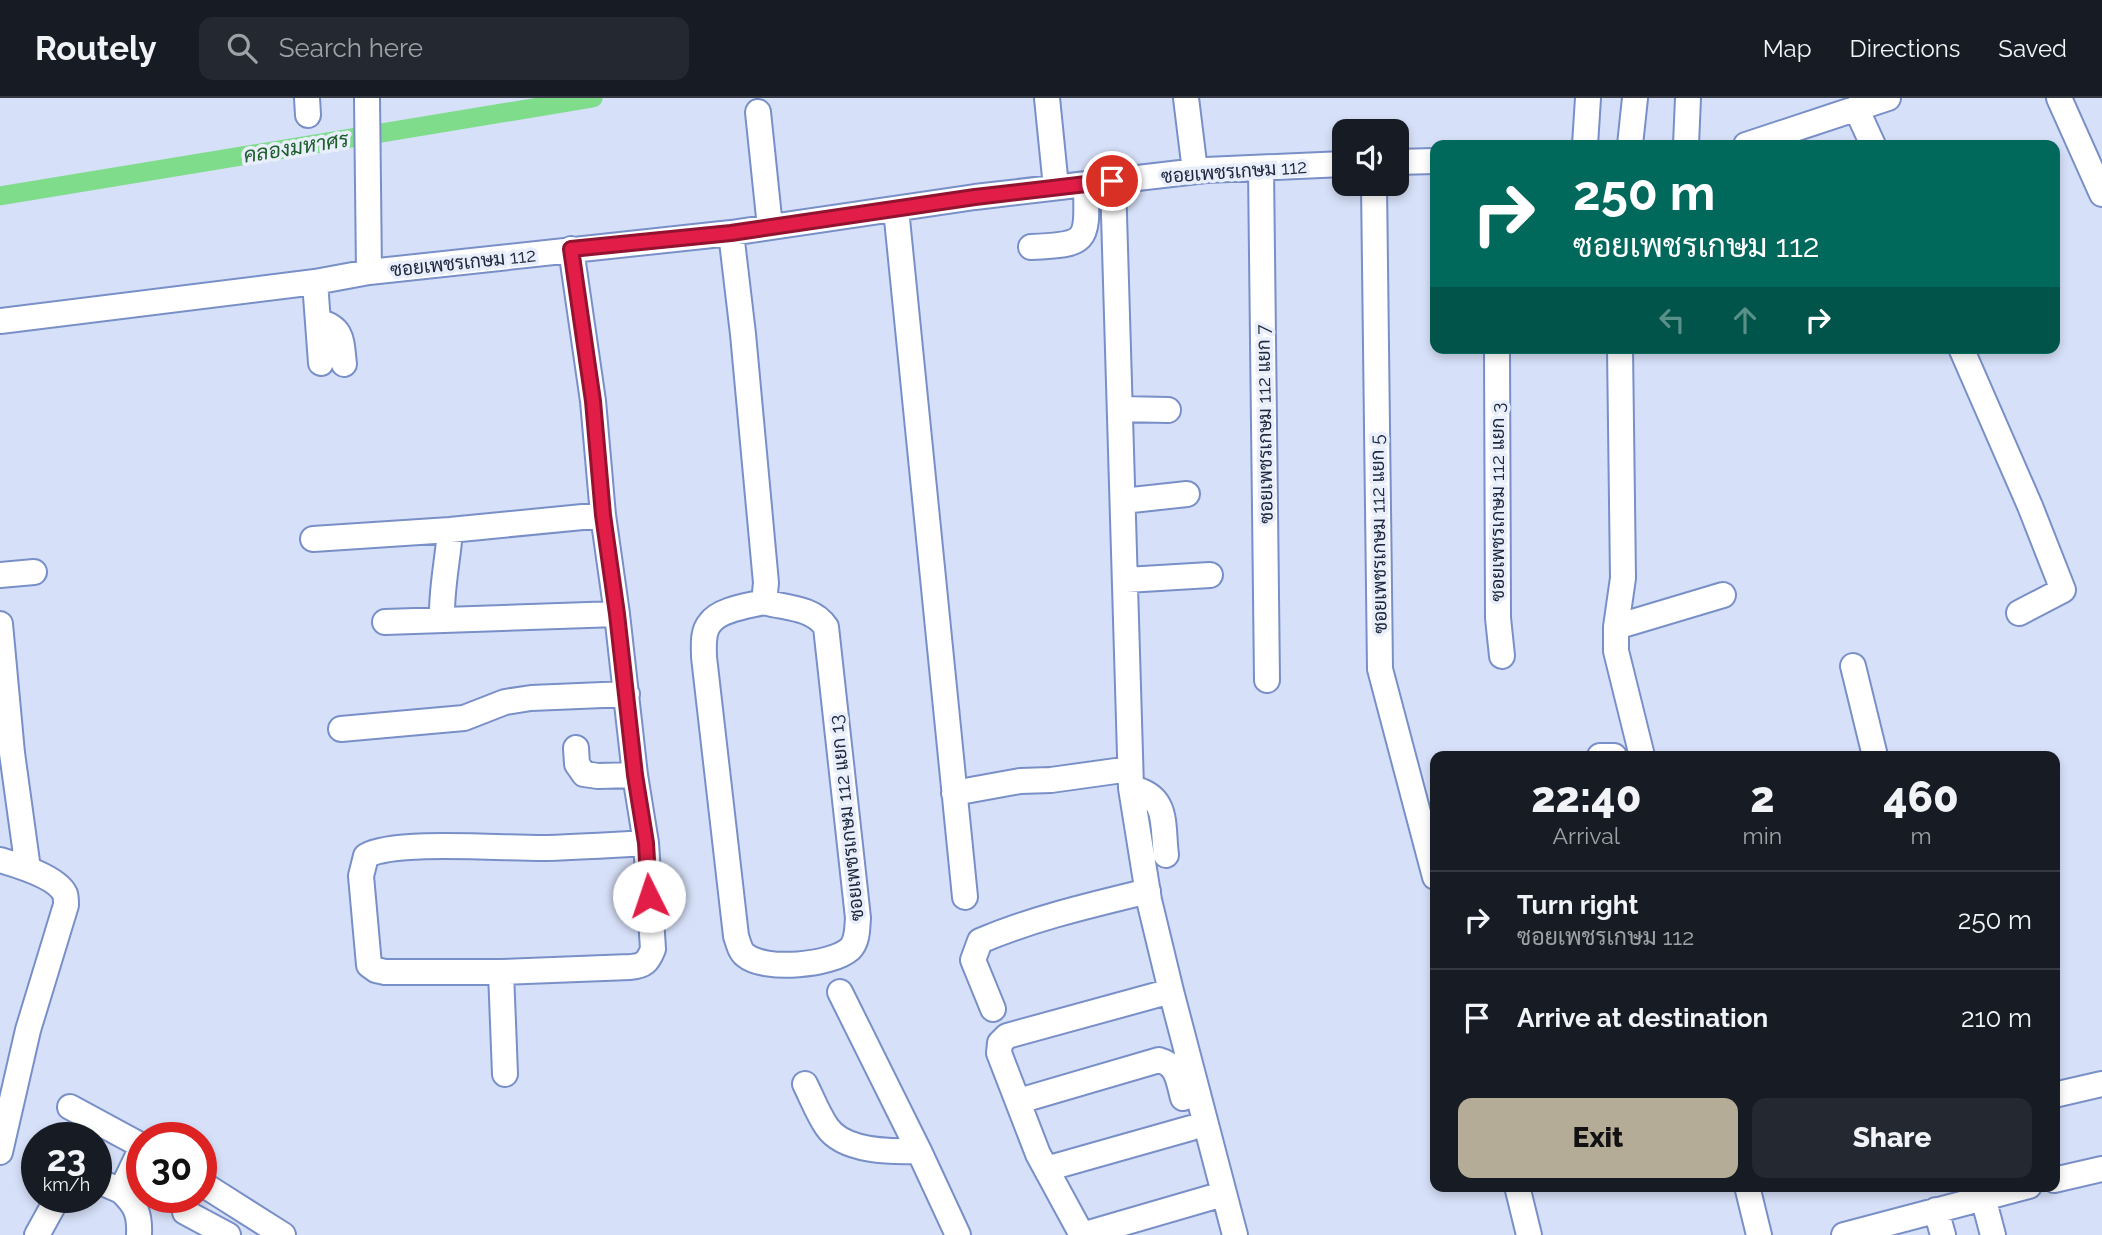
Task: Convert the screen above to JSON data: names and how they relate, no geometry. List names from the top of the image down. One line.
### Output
{"streets":{"street":["ซอยเพชรเกษม 112","ซอยเพชรเกษม 112 แยก 7","ซอยเพชรเกษม 112 แยก 3","ซอยเพชรเกษม 112 แยก 5","ซอยเพชรเกษม 112 แยก 13"]},"crossings":[["ซอยเพชรเกษม 112","ซอยเพชรเกษม 112 แยก 7"]],"water":["คลองมหาศร"],"page":{"header":"Routely","search":"Search here","nav":["Map","Directions","Saved"],"turn":["250 m","ซอยเพชรเกษม 112"],"eta":["22:40","Arrival","2","min","460","m"],"list":[{"name":"Turn right","note":"ซอยเพชรเกษม 112","value":"250 m"},{"name":"Arrive at destination","value":"210 m"}],"buttons":["Exit","Share"],"speed":"23 km/h","limit":"30"}}
